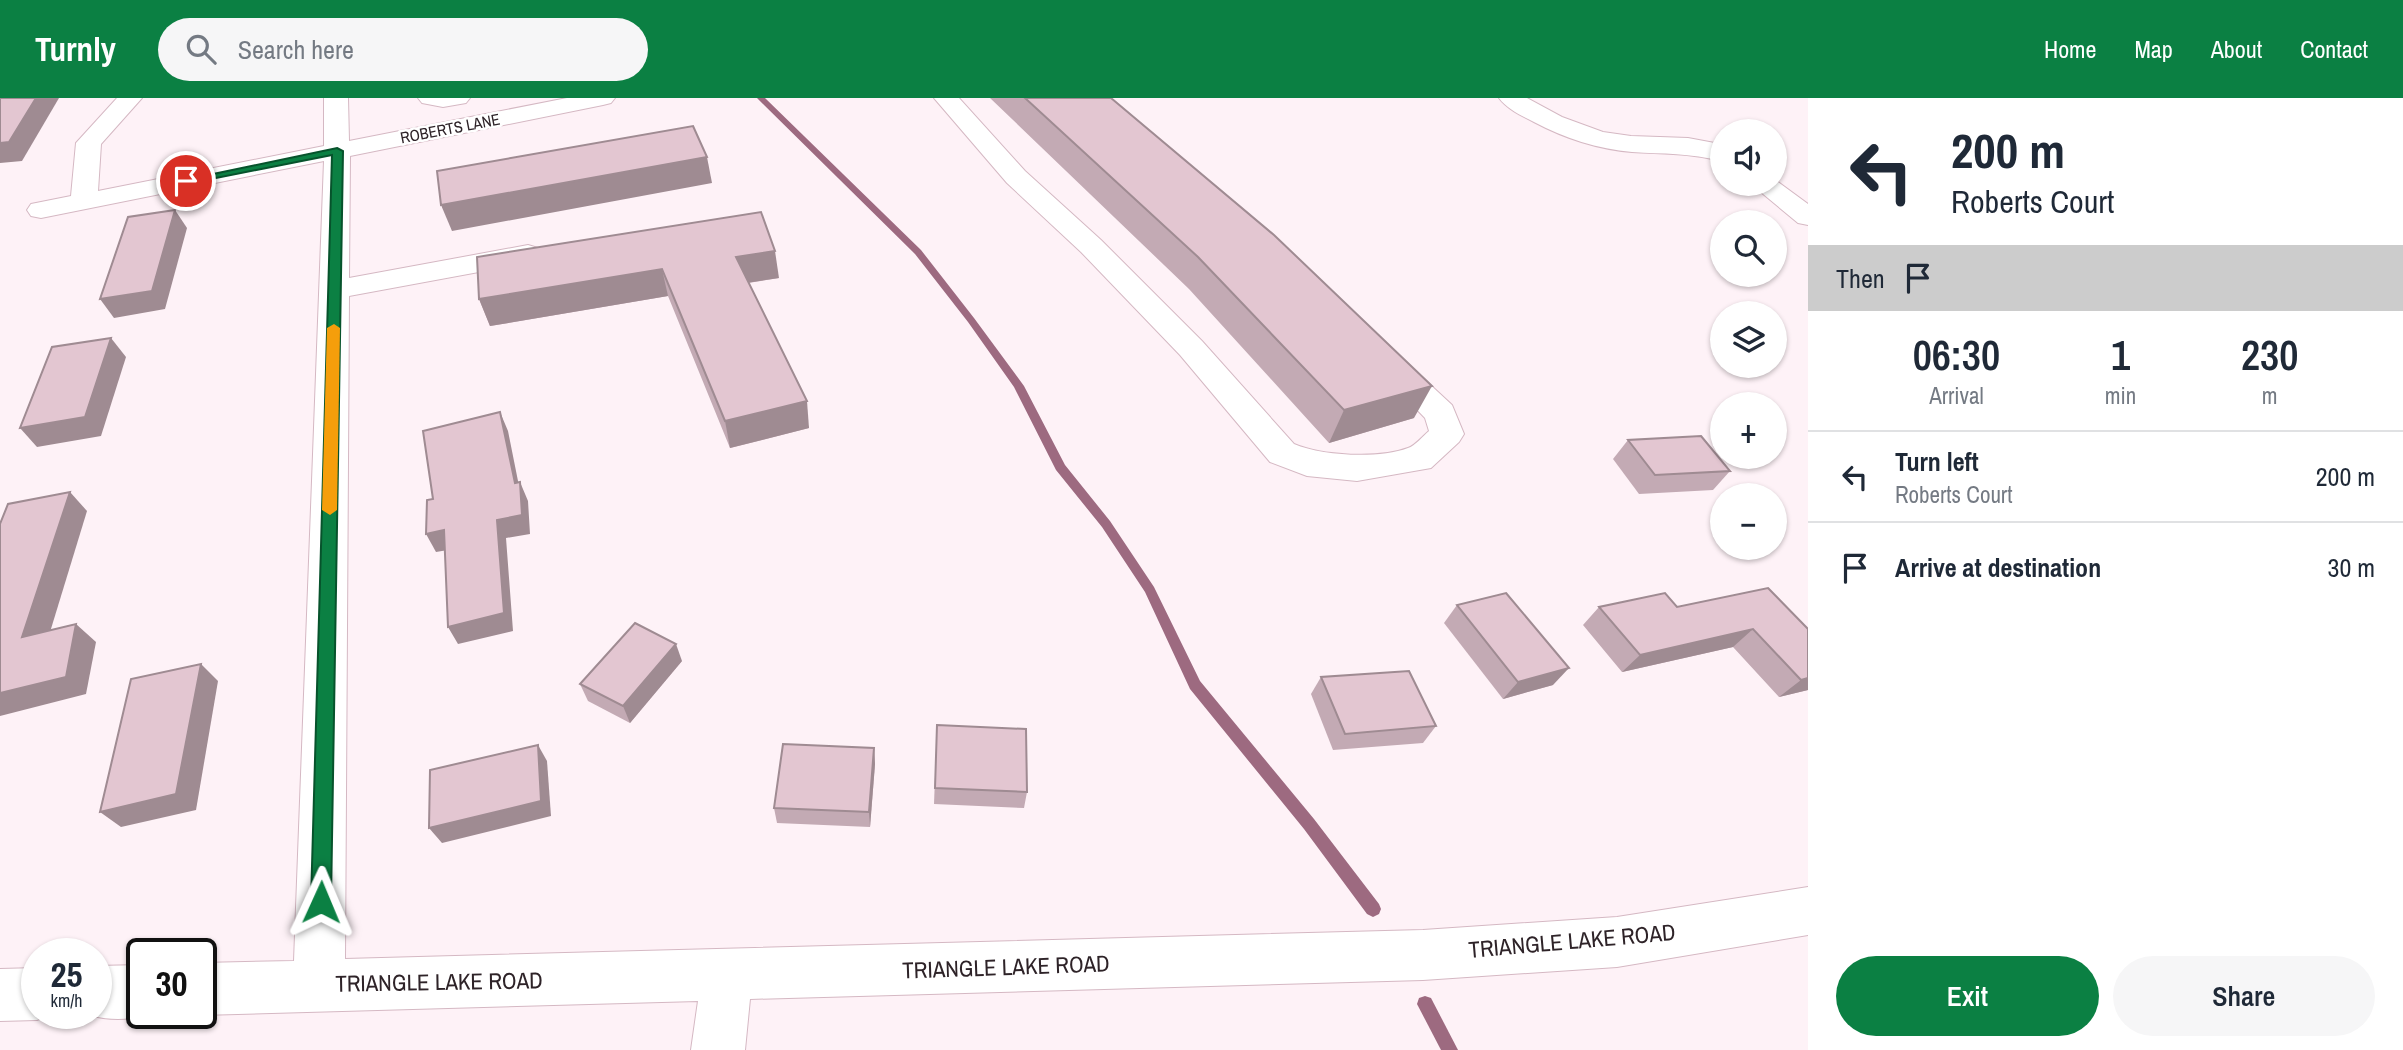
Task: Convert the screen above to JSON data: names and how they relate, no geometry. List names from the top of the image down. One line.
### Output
{"streets":{"street":["ROBERTS LANE","TRIANGLE LAKE ROAD"]},"page":{"header":"Turnly","search":"Search here","nav":["Home","Map","About","Contact"],"turn":["200 m","Roberts Court"],"map_buttons":["+","−"],"then":"Then","eta":["06:30","Arrival","1","min","230","m"],"list":[{"name":"Turn left","note":"Roberts Court","value":"200 m"},{"name":"Arrive at destination","value":"30 m"}],"speed":"25 km/h","limit":"30","buttons":["Exit","Share"]}}
